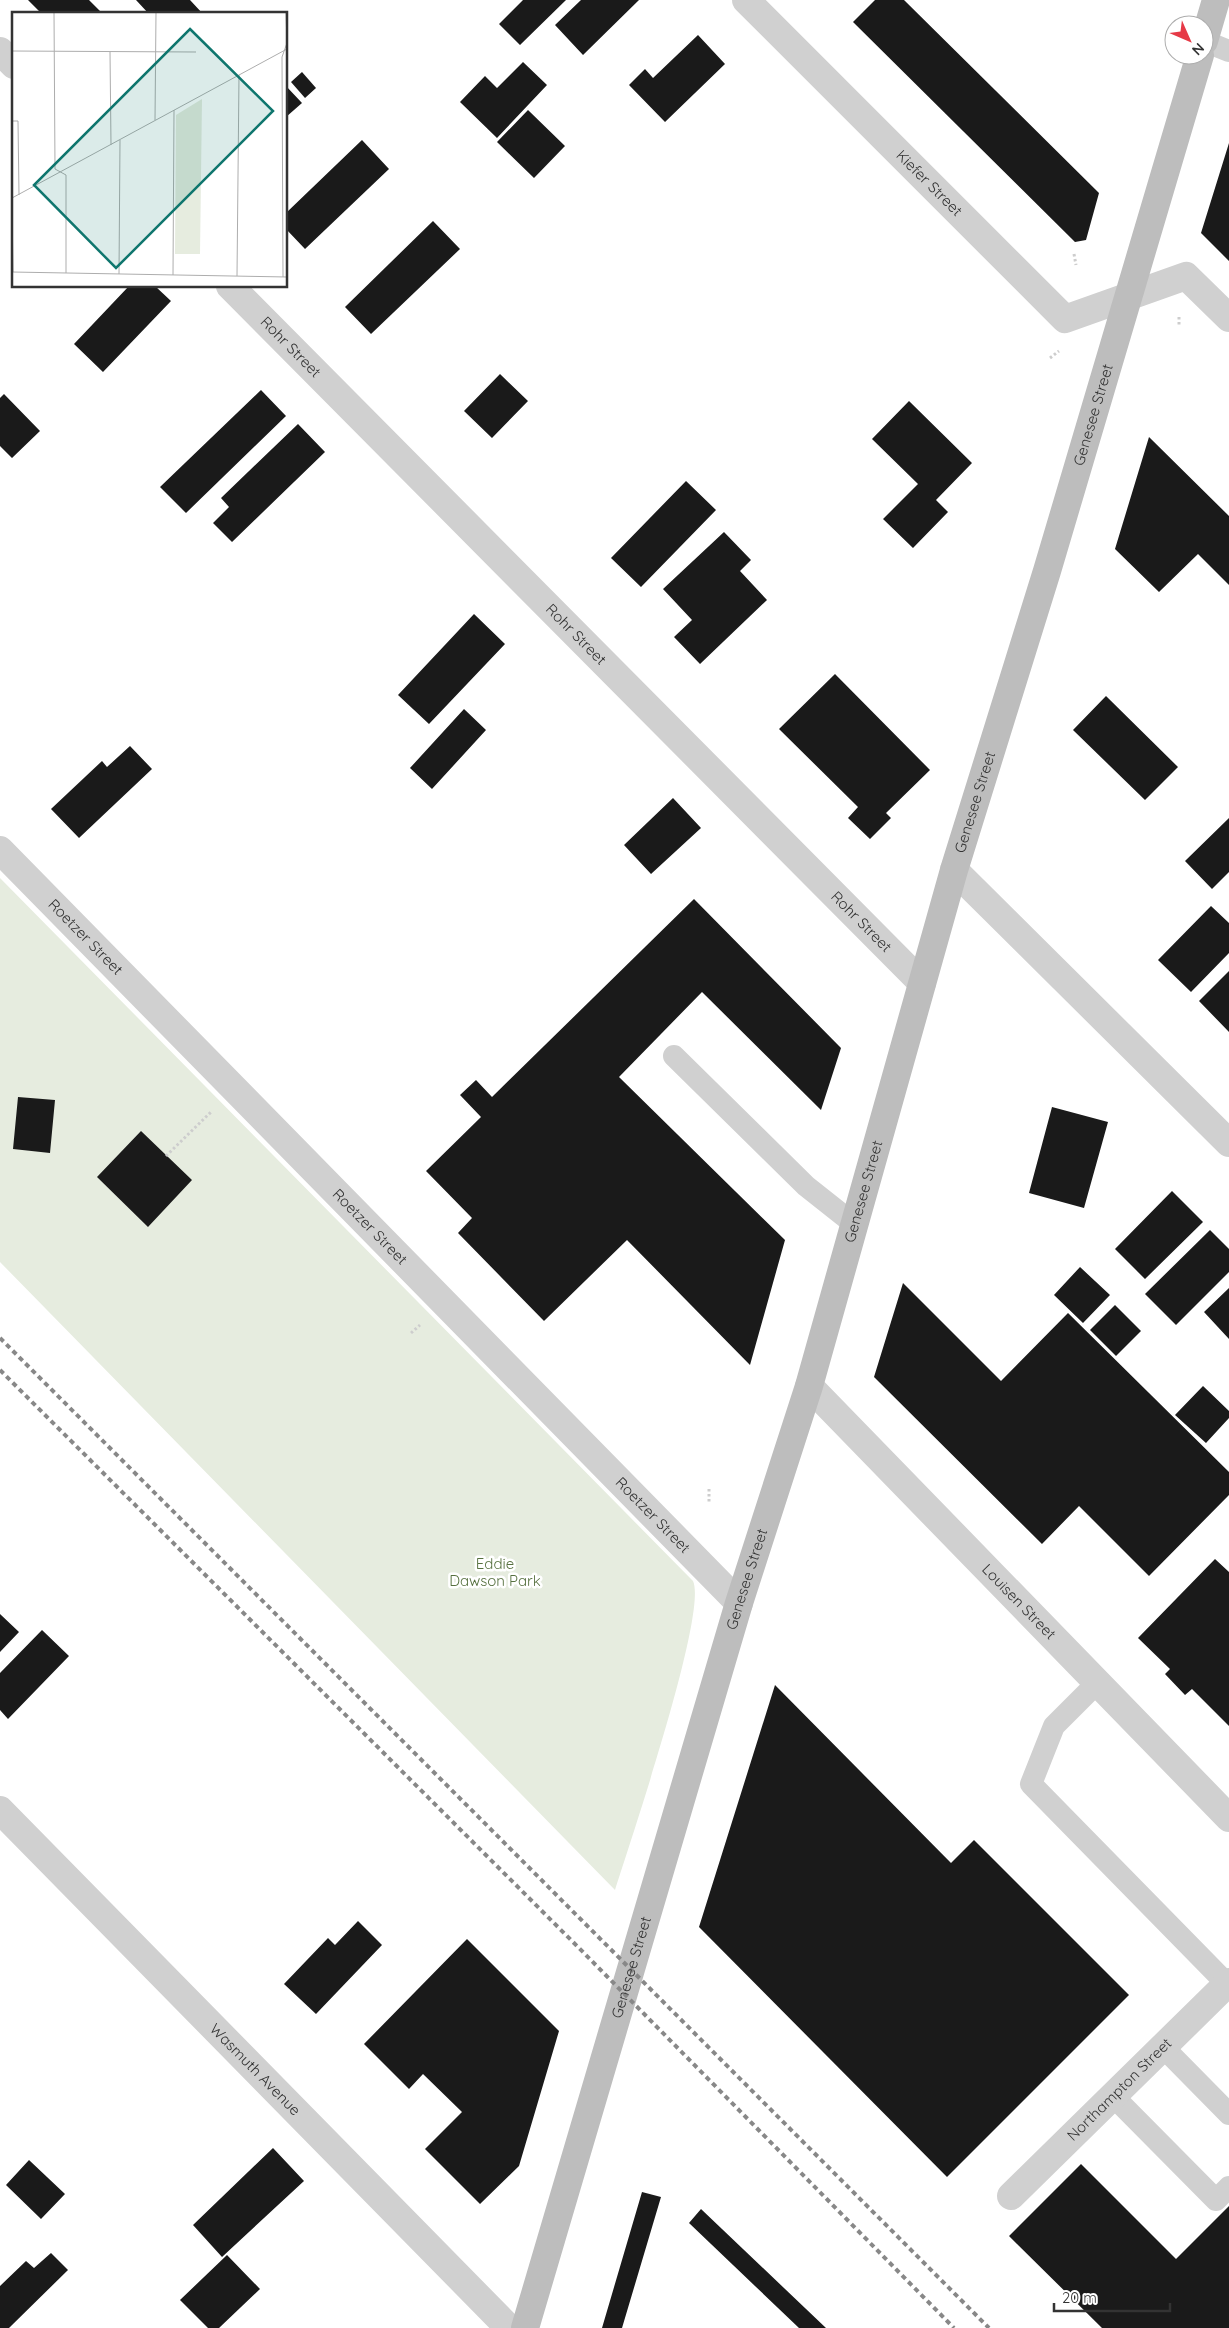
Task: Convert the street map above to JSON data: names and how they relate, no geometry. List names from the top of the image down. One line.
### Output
{"streets":{"main road":["Genesee Street"],"street":["Kiefer Street","Rohr Street","Roetzer Street","Louisen Street","Wasmuth Avenue","Northampton Street"]},"crossings":[["Kiefer Street","Genesee Street"],["Rohr Street","Genesee Street"],["Genesee Street","Roetzer Street"],["Genesee Street","Louisen Street"]],"parks":["Eddie Dawson Park"],"scale_bar":"20 m","north":"bottom right"}
